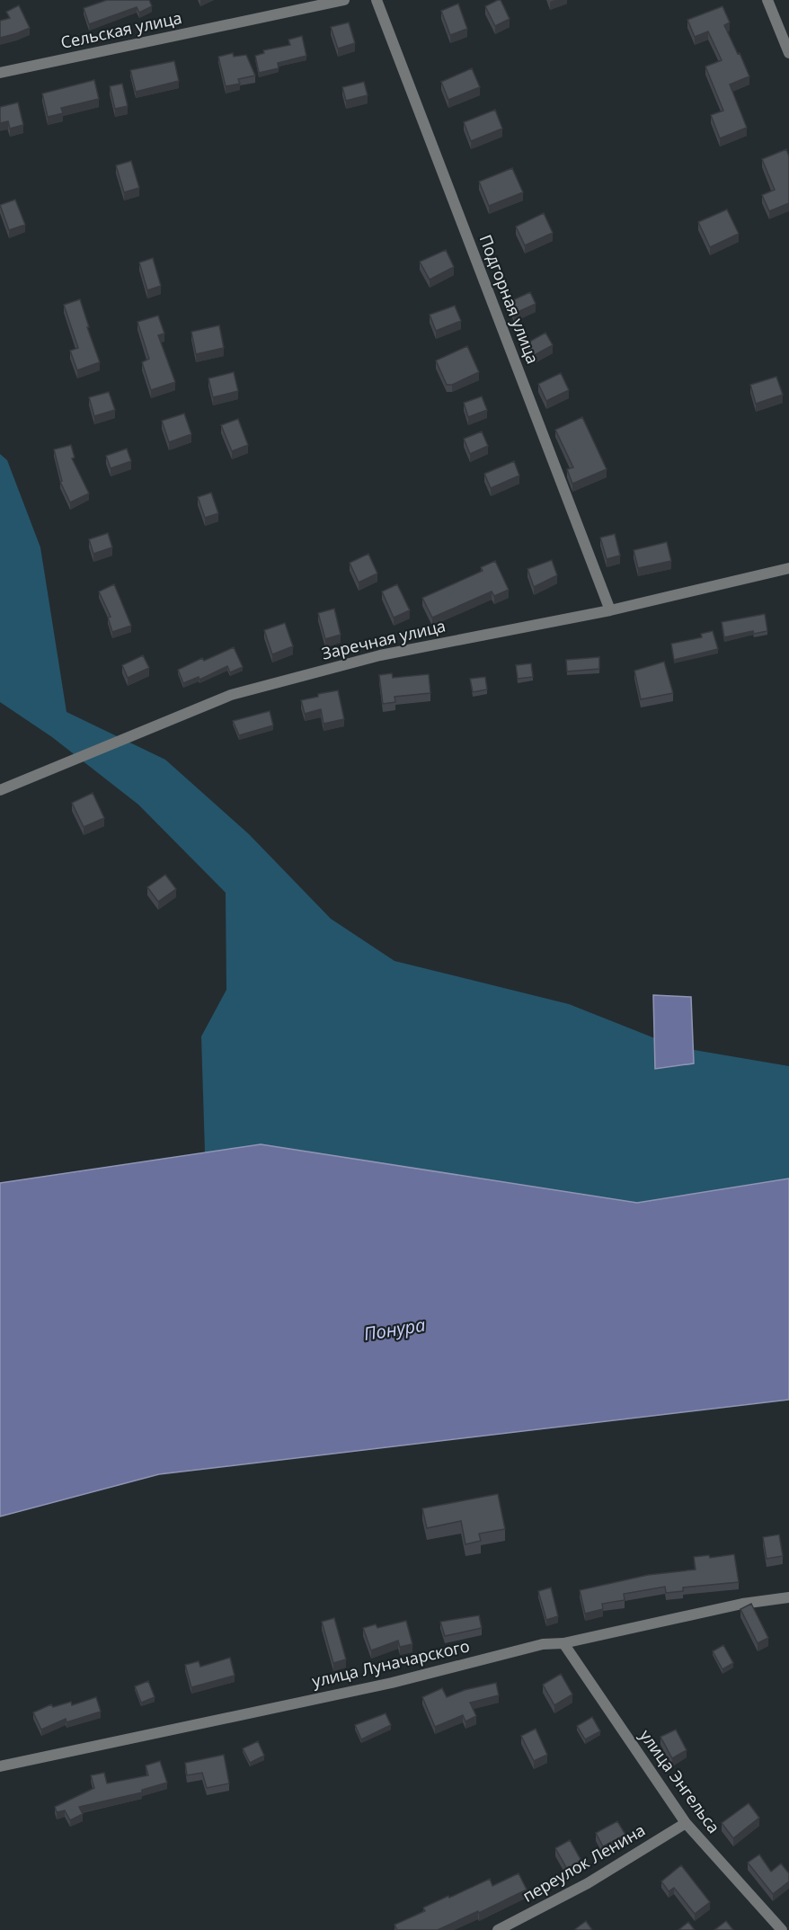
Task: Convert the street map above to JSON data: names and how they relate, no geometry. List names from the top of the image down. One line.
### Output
{"streets":{"street":["Сельская улица","Подгорная улица","Заречная улица","улица Луначарского","улица Энгельса","переулок Ленина"]},"crossings":[["Подгорная улица","Заречная улица"],["улица Луначарского","улица Энгельса"],["улица Энгельса","переулок Ленина"]],"water":["Понура"]}
